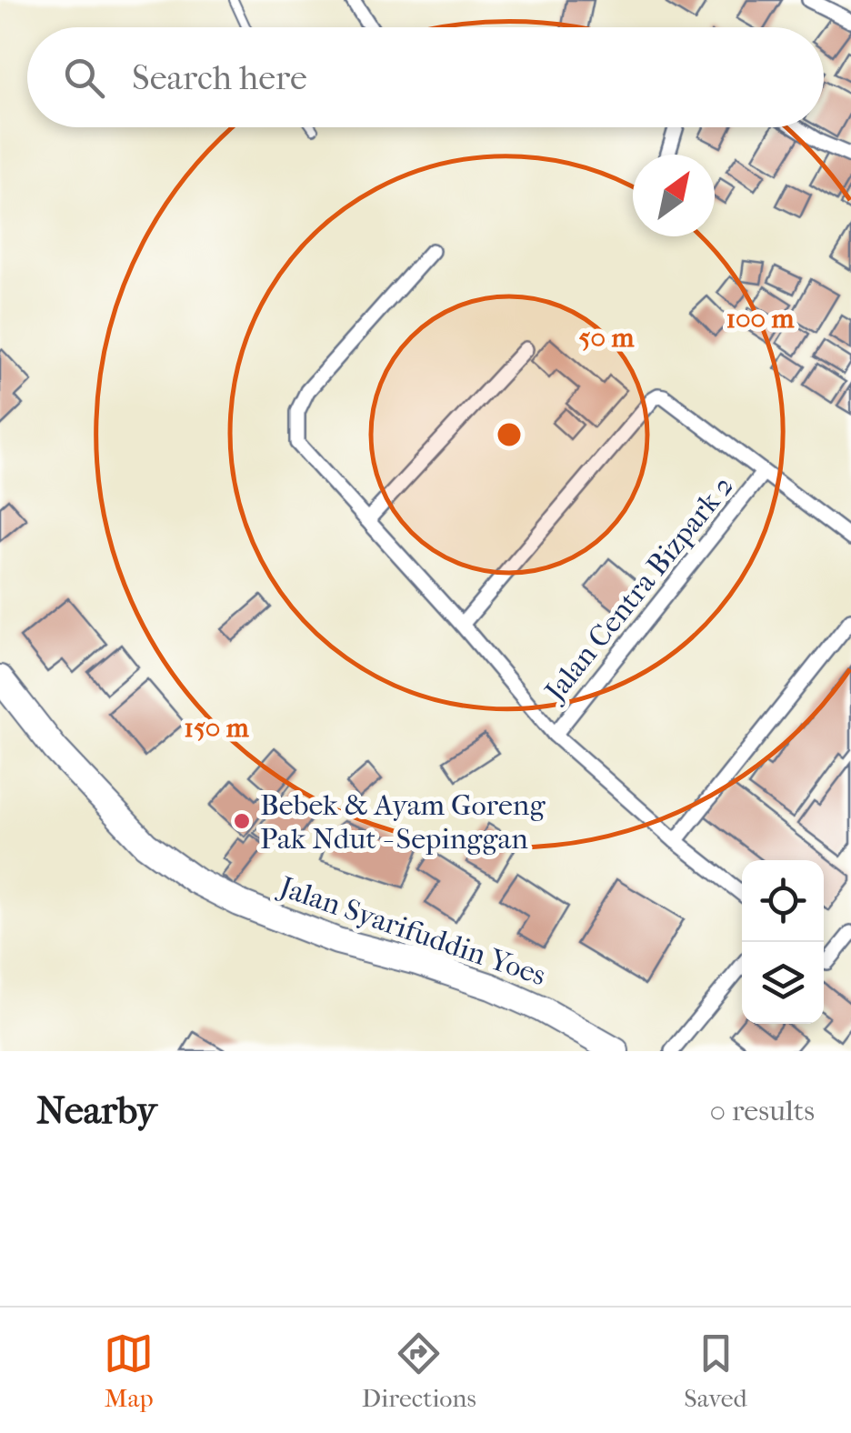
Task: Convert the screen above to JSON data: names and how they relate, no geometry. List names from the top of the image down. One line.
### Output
{"streets":{"highway":["Jalan Syarifuddin Yoes"],"street":["Jalan Centra Bizpark 2"]},"places":["Bebek & Ayam Goreng Pak Ndut - Sepinggan"],"north":"top right","page":{"search":"Search here","heading":["Nearby","0 results"],"nav":["Map","Directions","Saved"]},"rings":["100 m","50 m","150 m"]}
